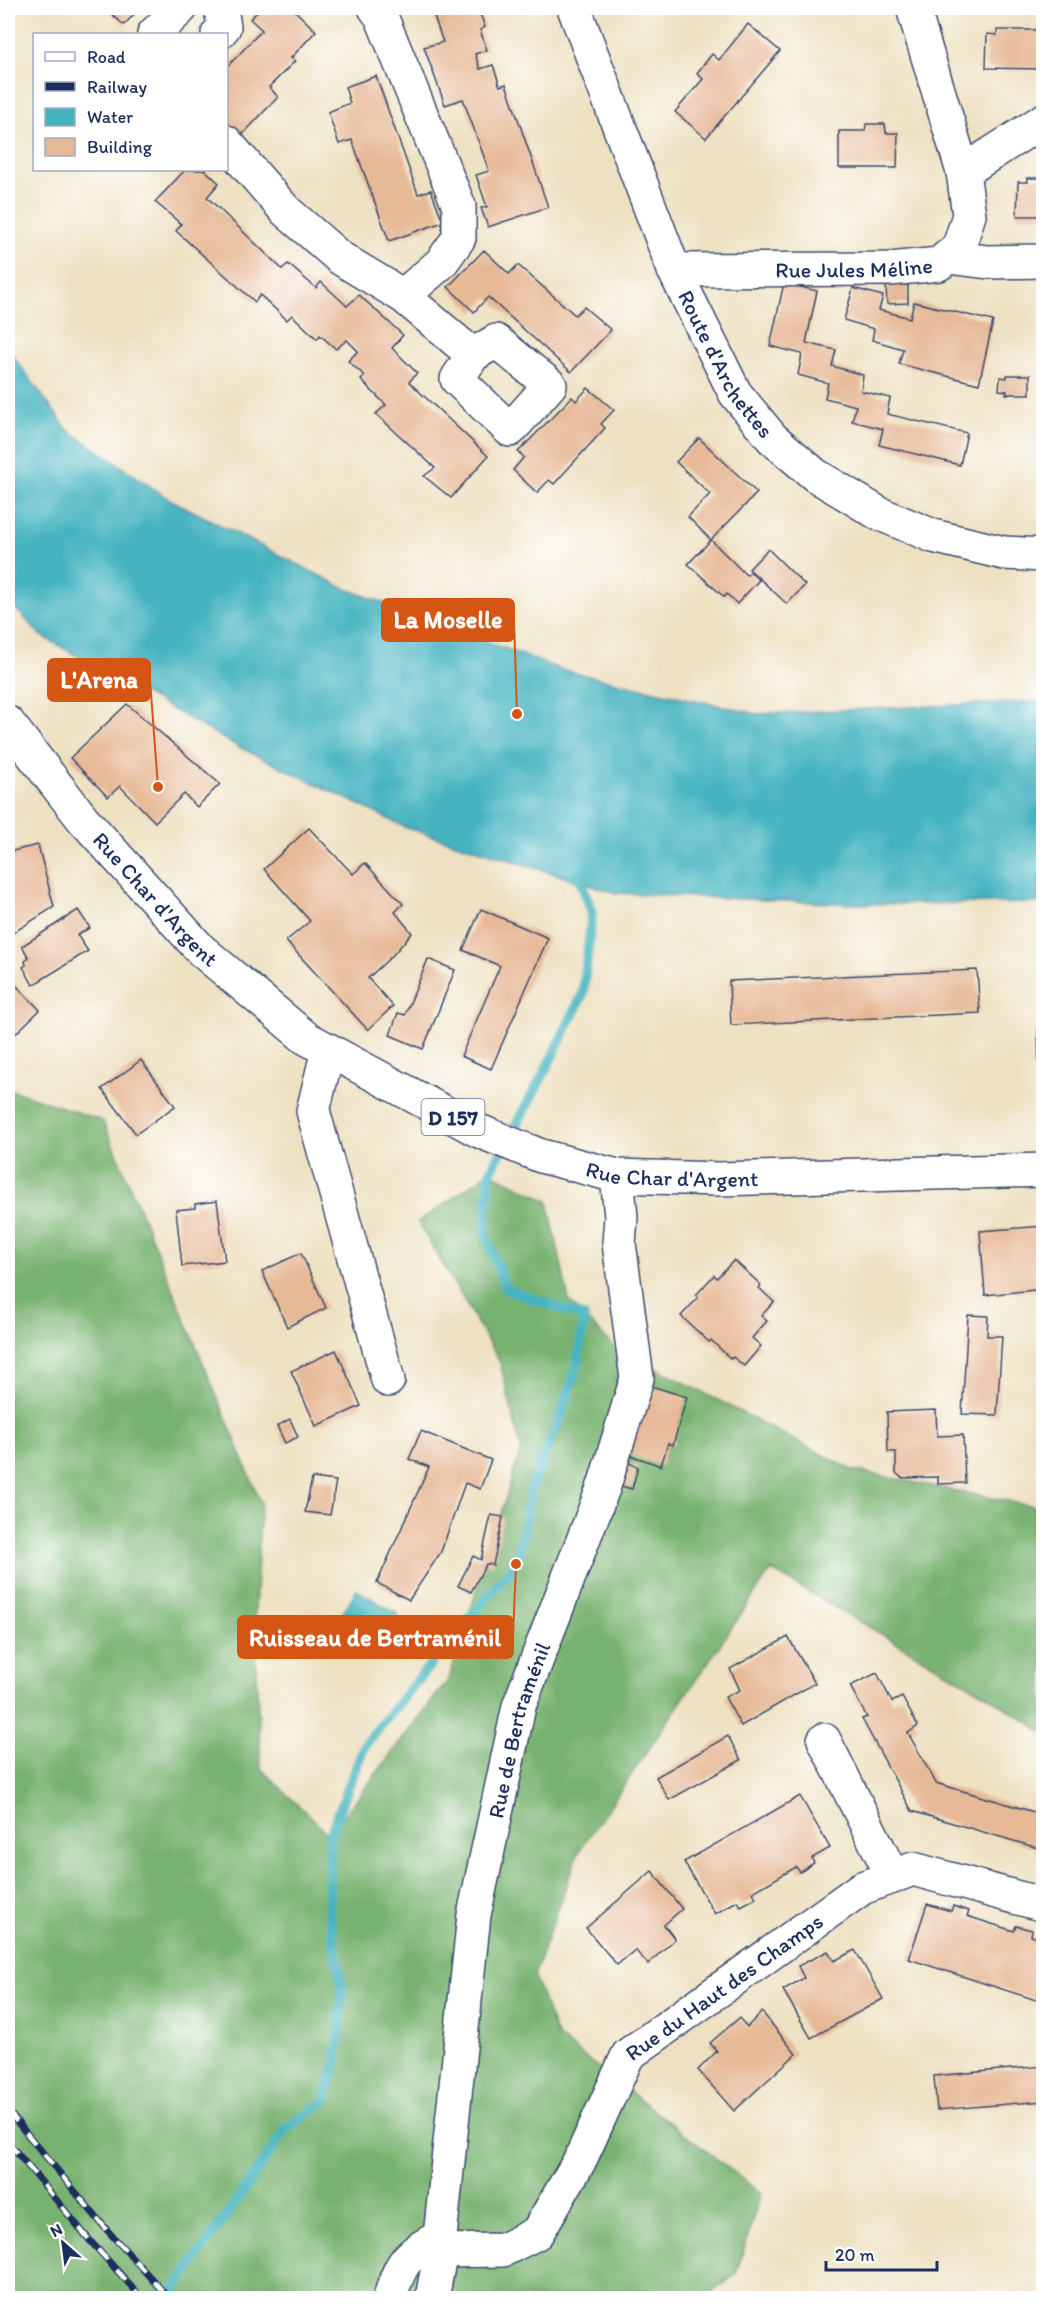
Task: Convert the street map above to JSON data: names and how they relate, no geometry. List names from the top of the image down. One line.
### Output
{"streets":{"street":["Rue Jules Méline","Route d'Archettes","Rue Char d'Argent","D 157","Rue de Bertraménil","Rue du Haut des Champs"]},"crossings":[["Rue Jules Méline","Route d'Archettes"],["Rue Char d'Argent","Rue de Bertraménil"],["Rue de Bertraménil","Rue du Haut des Champs"]],"places":["La Moselle","L'Arena","Ruisseau de Bertraménil"],"legend":["Road","Railway","Water","Building"],"scale_bar":"20 m","north":"top left"}
